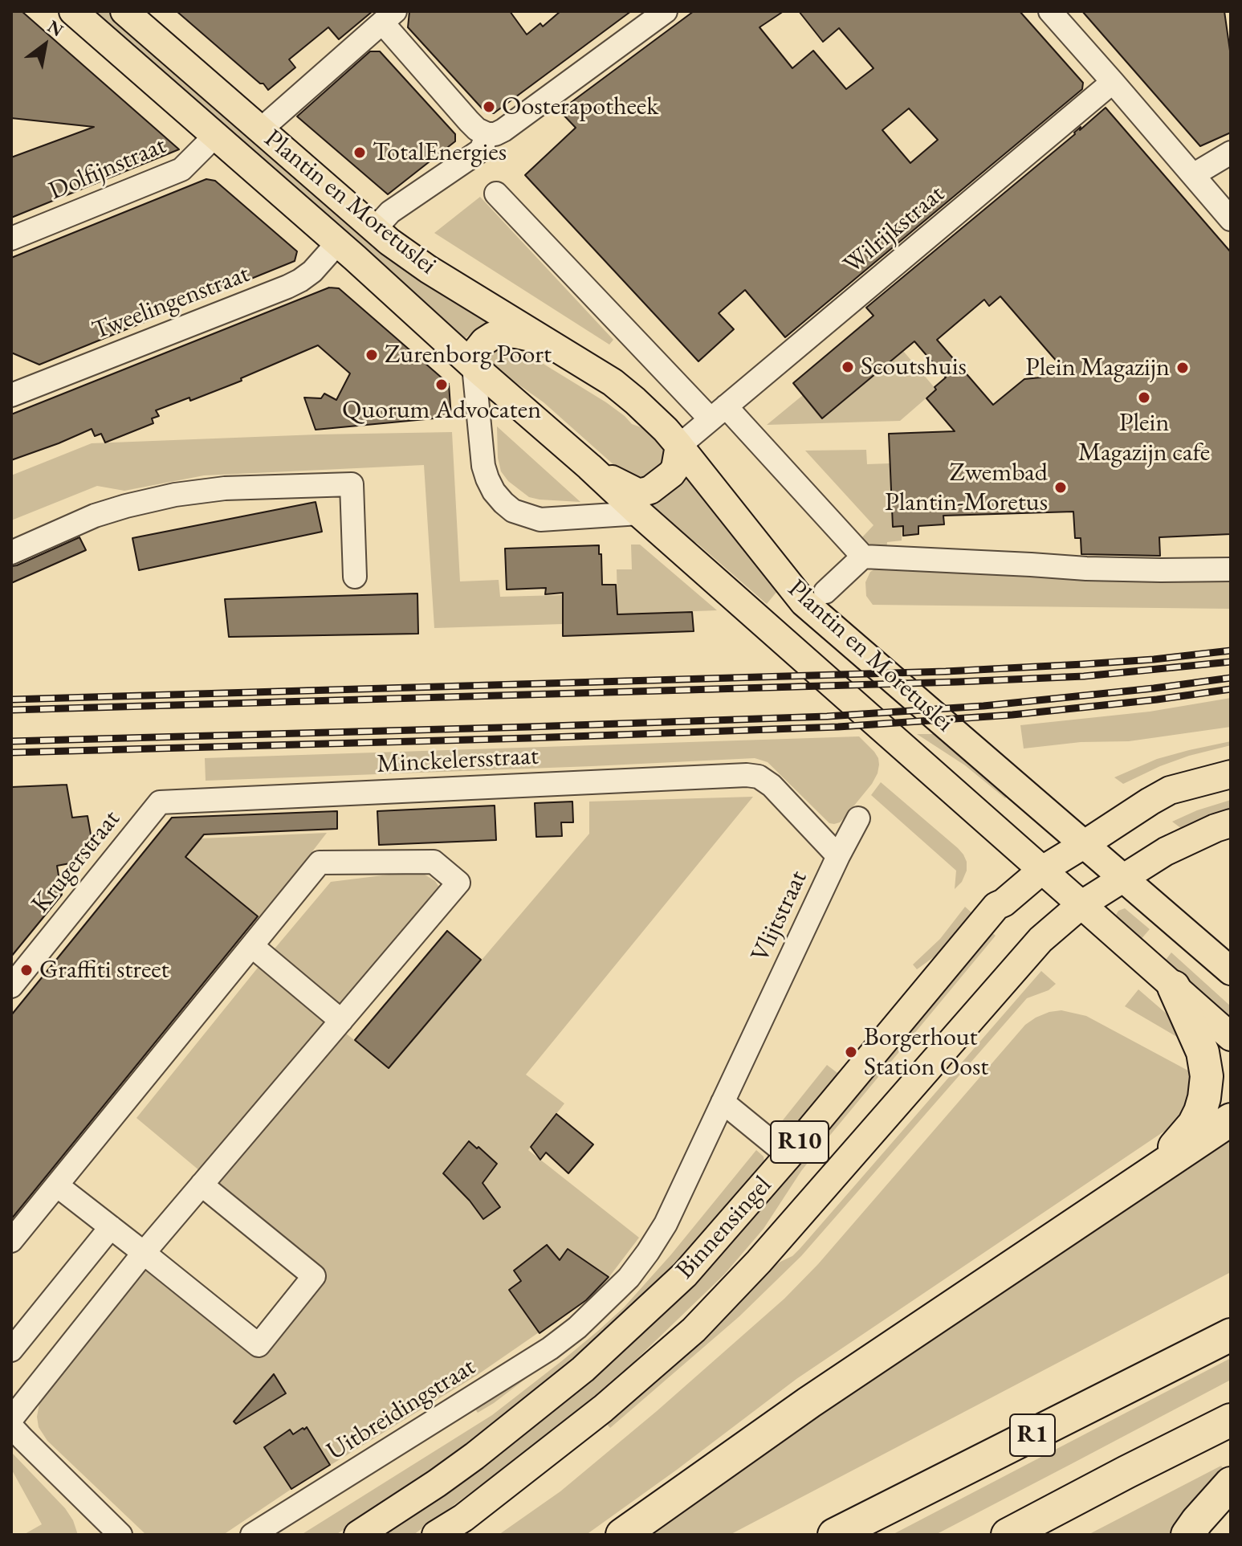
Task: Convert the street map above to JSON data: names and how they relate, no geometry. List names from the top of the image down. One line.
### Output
{"streets":{"highway":["R1"],"main road":["Plantin en Moretuslei","R10","Binnensingel"],"street":["Dolfijnstraat","Wilrijkstraat","Tweelingenstraat","Minckelersstraat","Krugerstraat","Vlijtstraat","Uitbreidingstraat"]},"crossings":[["Dolfijnstraat","Plantin en Moretuslei"],["Plantin en Moretuslei","Tweelingenstraat"],["Plantin en Moretuslei","R10"],["Plantin en Moretuslei","Binnensingel"],["Minckelersstraat","Krugerstraat"],["Minckelersstraat","Vlijtstraat"],["Vlijtstraat","Uitbreidingstraat"],["R10","Binnensingel"]],"places":["Oosterapotheek","TotalEnergies","Zurenborg Poort","Scoutshuis","Plein Magazijn","Quorum Advocaten","Plein Magazijn cafe","Zwembad Plantin-Moretus","Graffiti street","Borgerhout Station Oost"],"north":"top right"}
